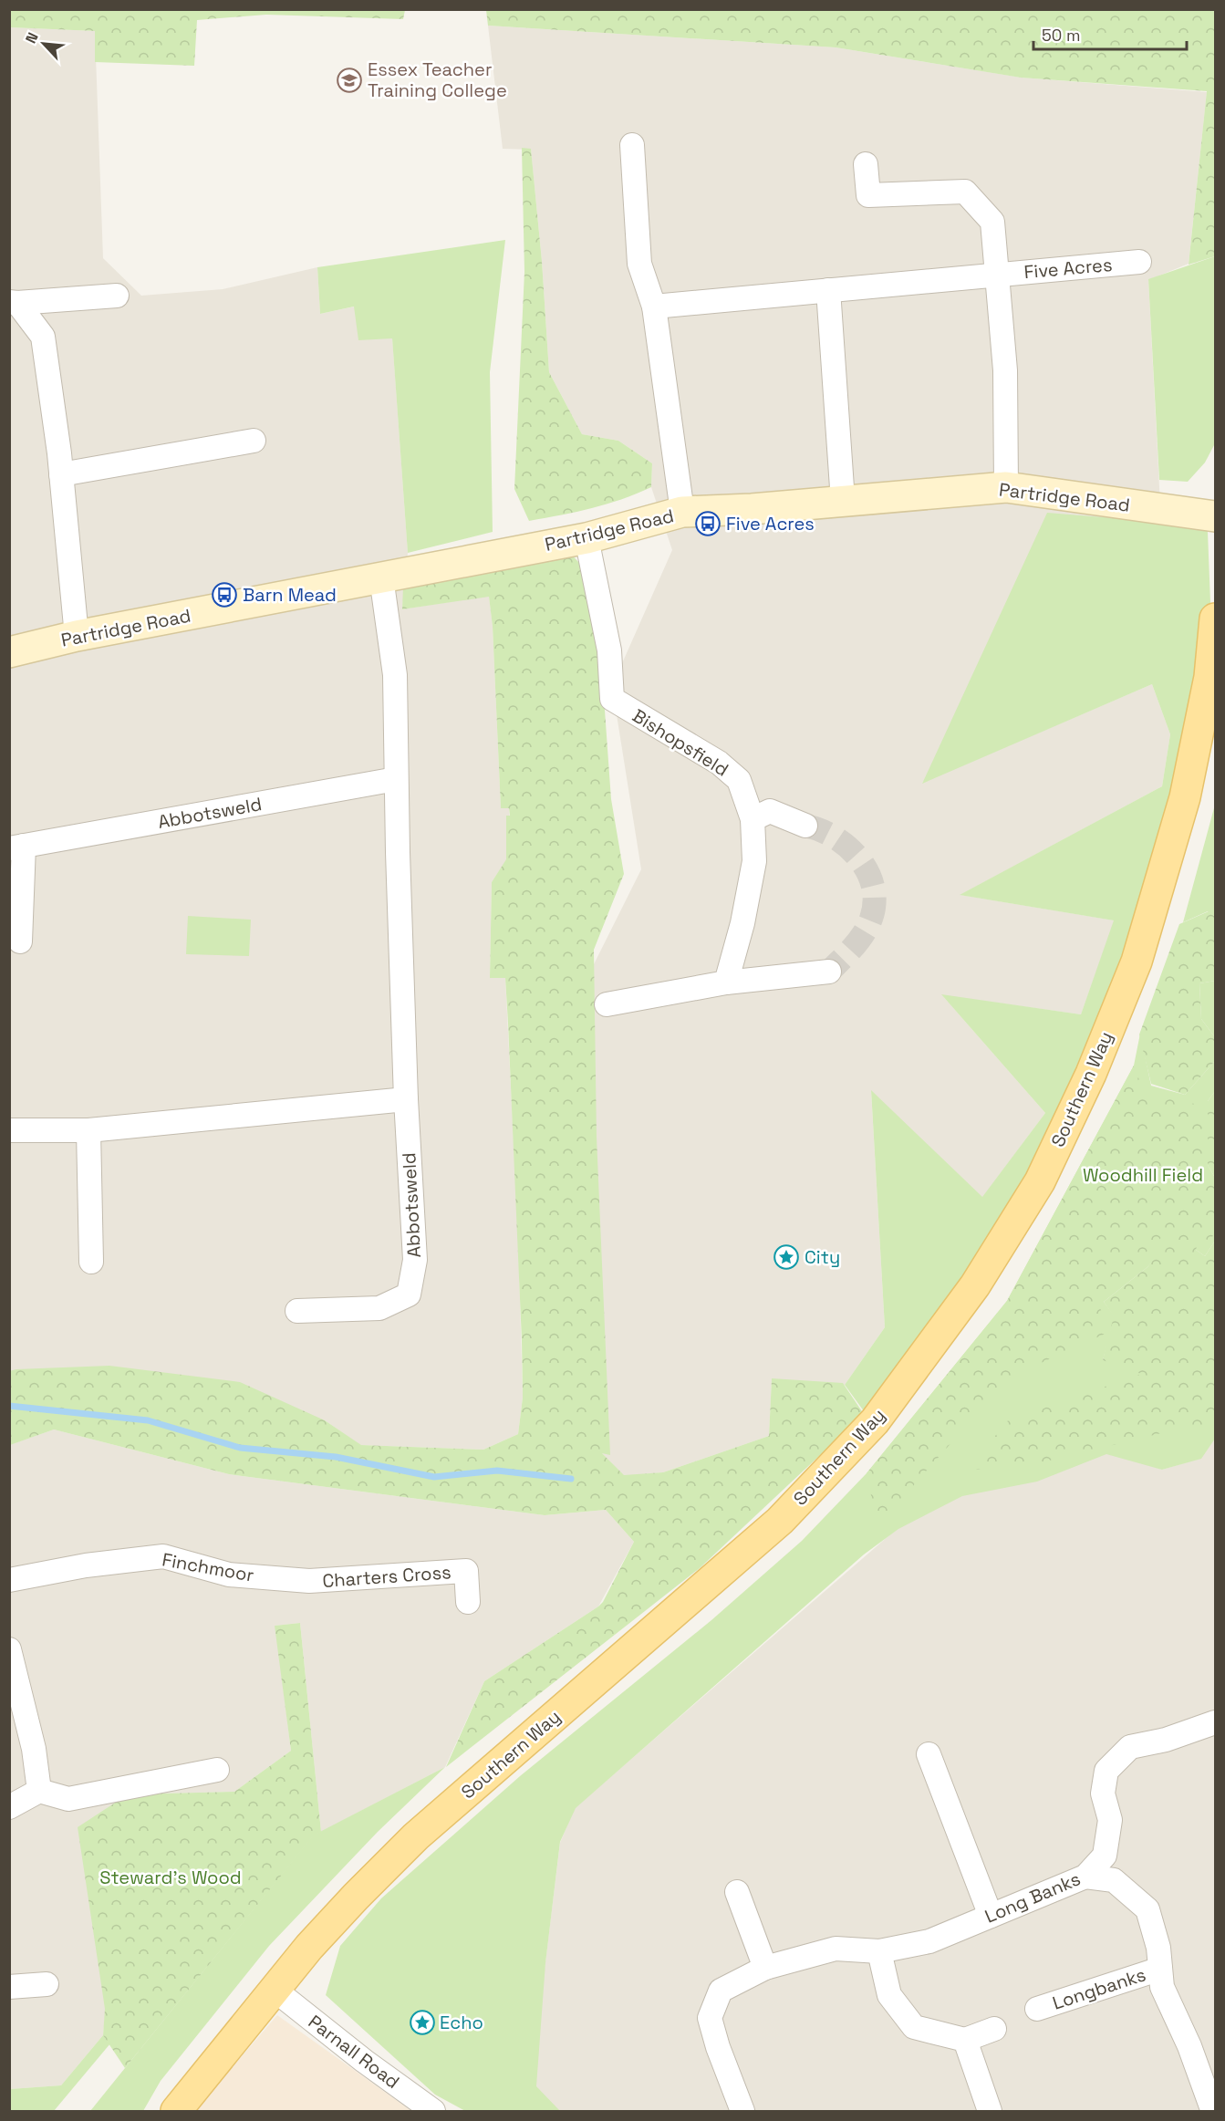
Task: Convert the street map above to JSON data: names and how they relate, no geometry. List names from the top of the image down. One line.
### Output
{"streets":{"main road":["Southern Way"],"street":["Five Acres","Partridge Road","Bishopsfield","Abbotsweld","Finchmoor","Charters Cross","Long Banks","Longbanks","Parnall Road"]},"crossings":[["Partridge Road","Bishopsfield"],["Partridge Road","Abbotsweld"],["Southern Way","Parnall Road"],["Finchmoor","Charters Cross"],["Long Banks","Longbanks"]],"parks":["Woodhill Field","Steward's Wood"],"places":{"school or university":["Essex Teacher Training College"],"bus stop":["Five Acres","Barn Mead"],"place":["City","Echo"]},"scale_bar":"50 m","north":"top left"}
